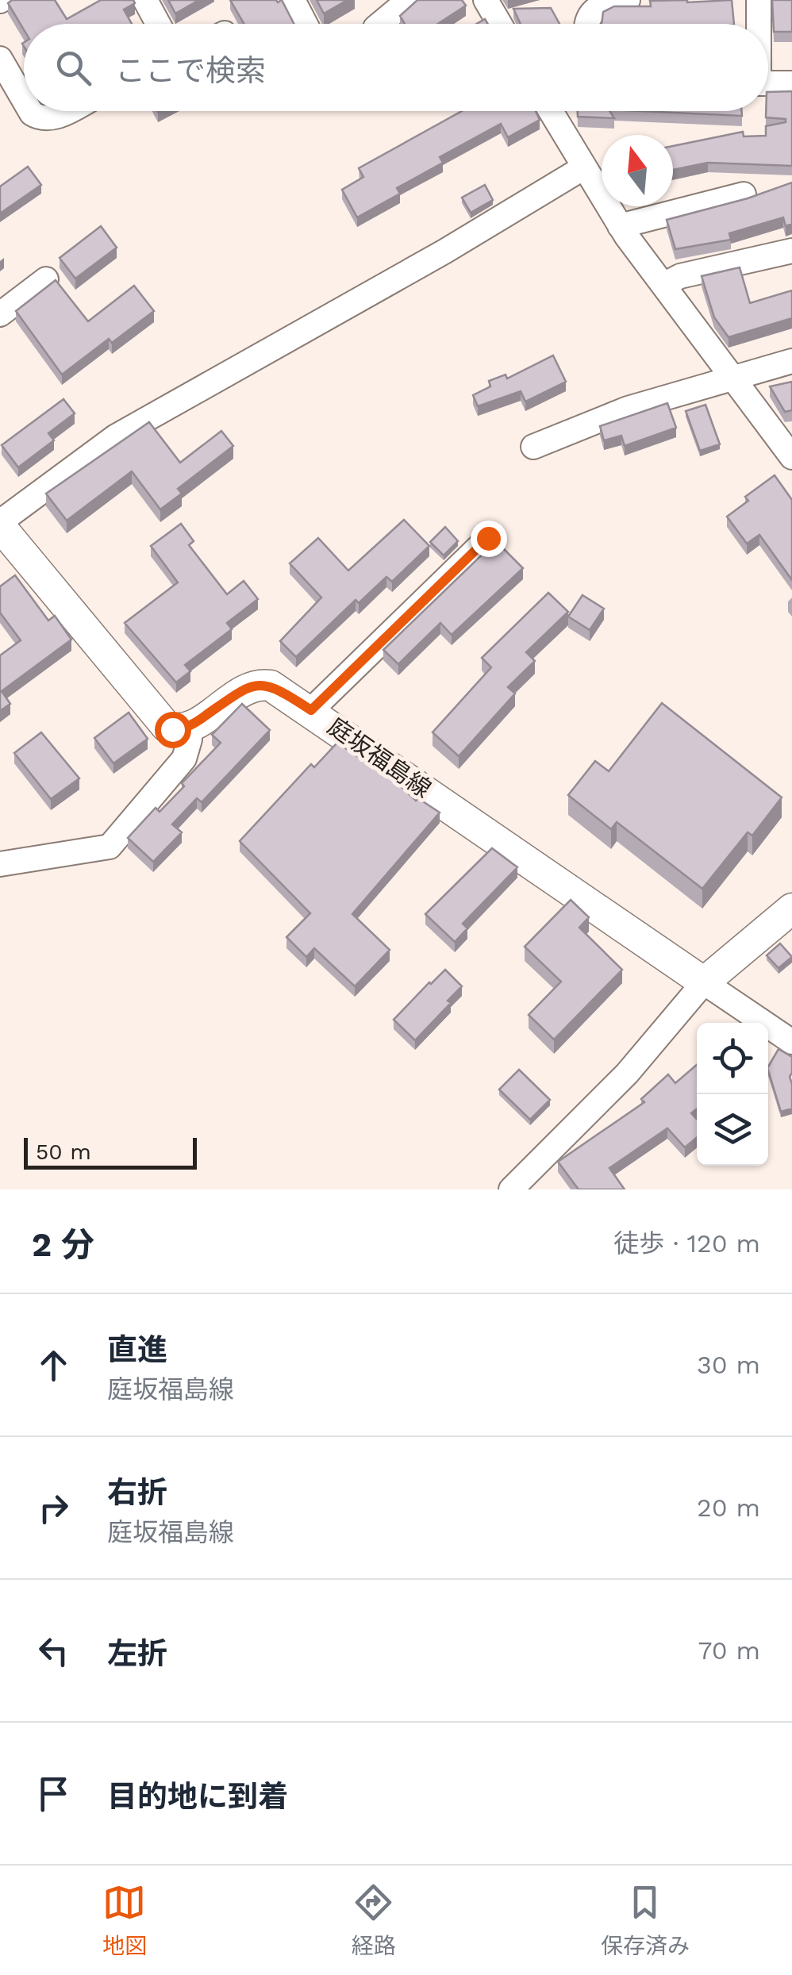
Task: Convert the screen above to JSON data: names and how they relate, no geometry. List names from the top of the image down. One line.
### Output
{"streets":{"main road":["庭坂福島線"]},"scale_bar":"50 m","north":"top","page":{"search":"ここで検索","scale":"50 m","heading":["2 分","徒歩 · 120 m"],"list":[["直進","庭坂福島線","30 m"],["右折","庭坂福島線","20 m"],["左折","70 m"],"目的地に到着"],"nav":["地図","経路","保存済み"]}}
